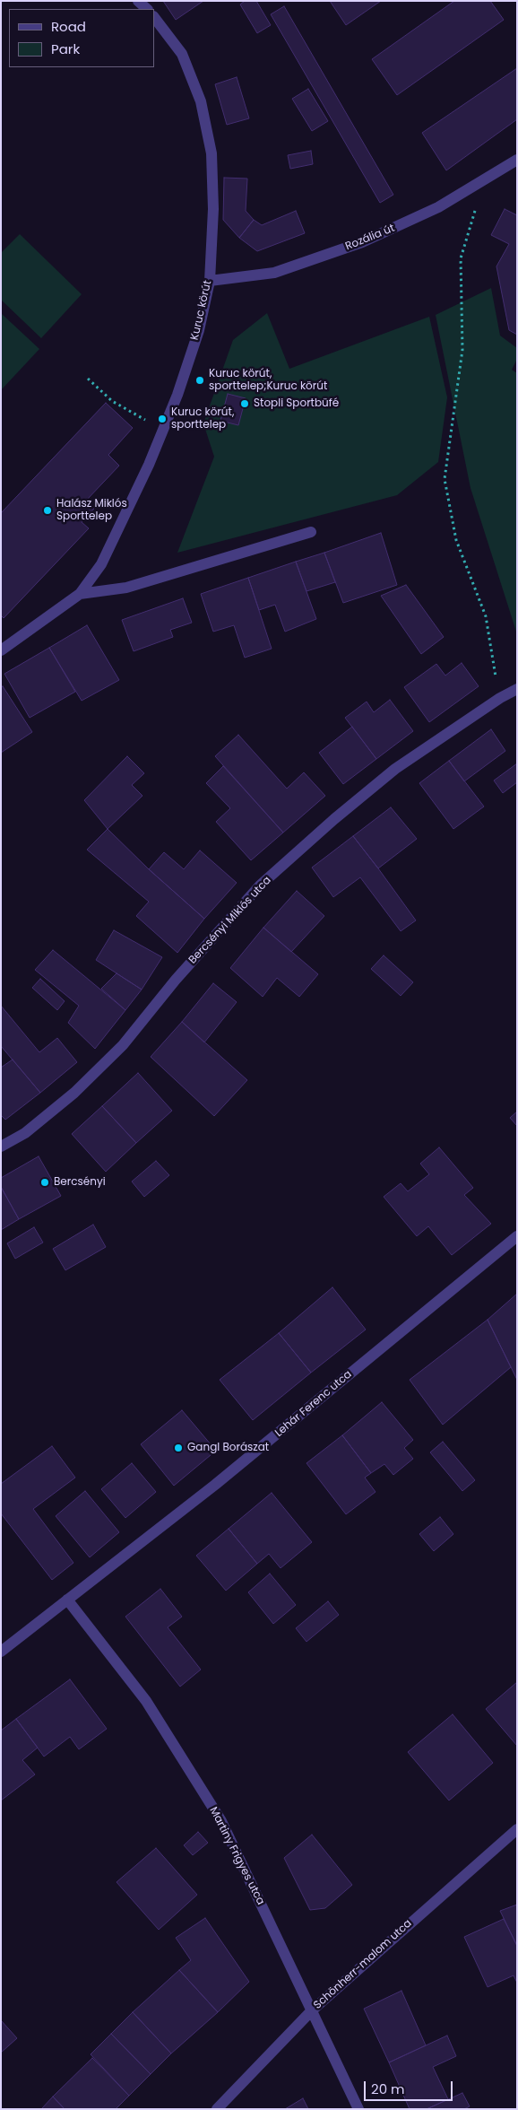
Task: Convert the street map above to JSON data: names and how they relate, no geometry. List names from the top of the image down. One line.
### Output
{"streets":{"street":["Rozália út","Kuruc körút","Bercsényi Miklós utca","Lehár Ferenc utca","Martiny Frigyes utca","Schönherr-malom utca"]},"crossings":[["Rozália út","Kuruc körút"],["Lehár Ferenc utca","Martiny Frigyes utca"],["Martiny Frigyes utca","Schönherr-malom utca"]],"places":["Kuruc körút, sporttelep;Kuruc körút","Stopli Sportbüfé","Kuruc körút, sporttelep","Halász Miklós Sporttelep","Bercsényi","Gangl Borászat"],"legend":["Road","Park"],"scale_bar":"20 m"}
